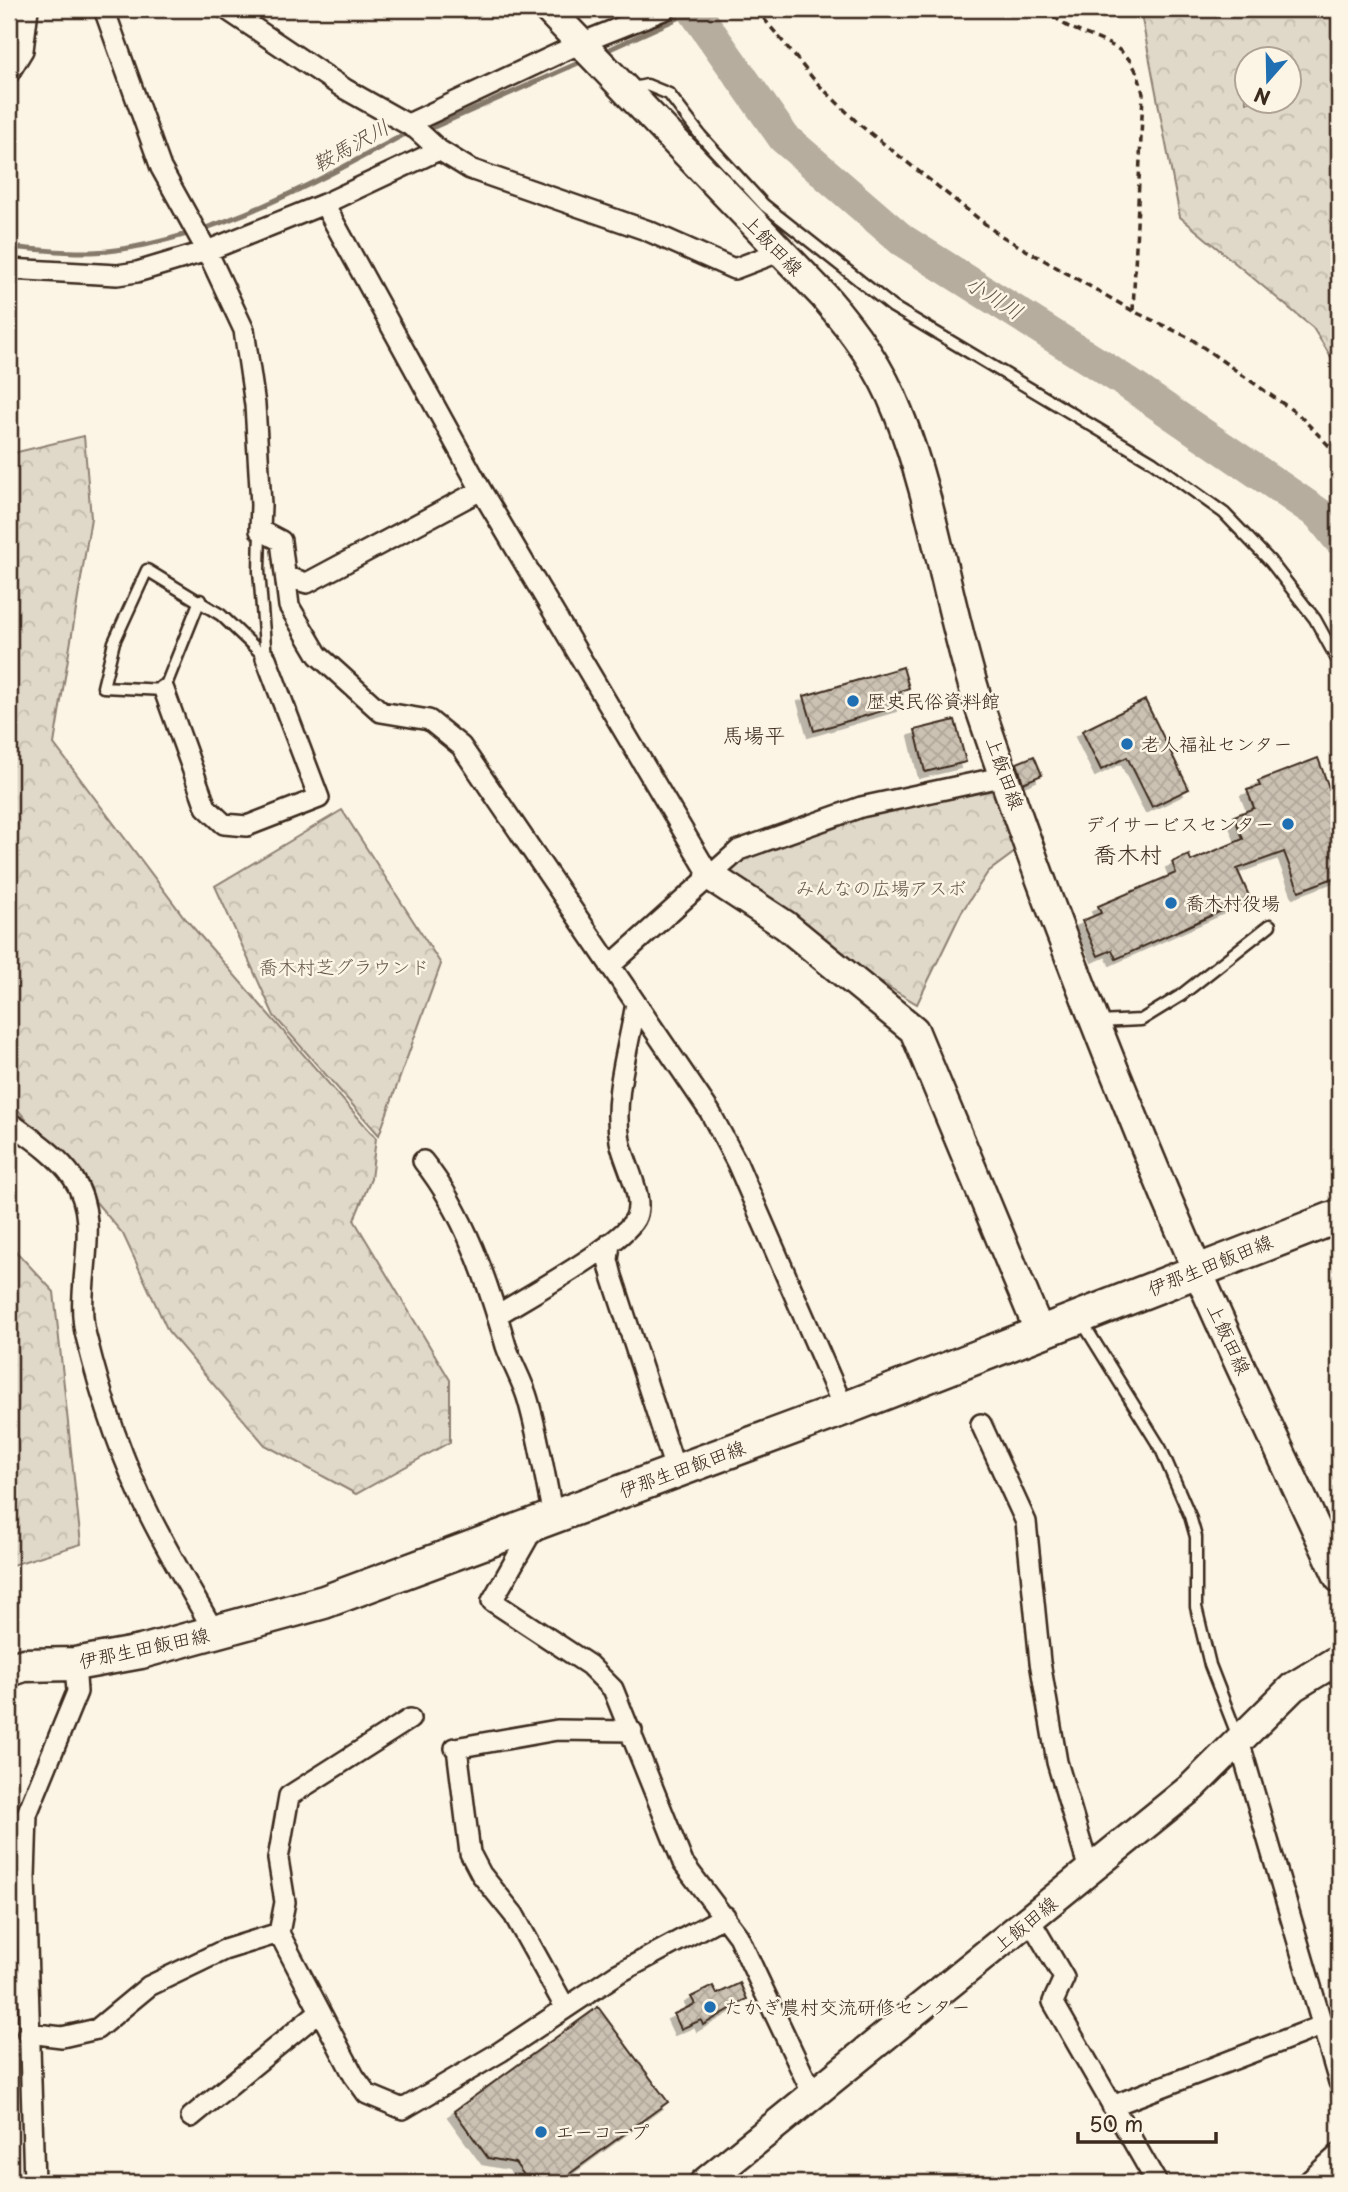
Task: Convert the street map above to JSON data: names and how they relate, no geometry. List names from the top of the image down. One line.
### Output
{"streets":{"main road":["上飯田線","伊那生田飯田線"]},"crossings":[["上飯田線","伊那生田飯田線"]],"districts":["馬場平","喬木村"],"water":["鞍馬沢川","小川川"],"parks":["みんなの広場アスボ","喬木村芝グラウンド"],"places":["歴史民俗資料館","老人福祉センター","デイサービスセンター","喬木村役場","たかぎ農村交流研修センター","エーコープ"],"scale_bar":"50 m","north":"bottom"}
